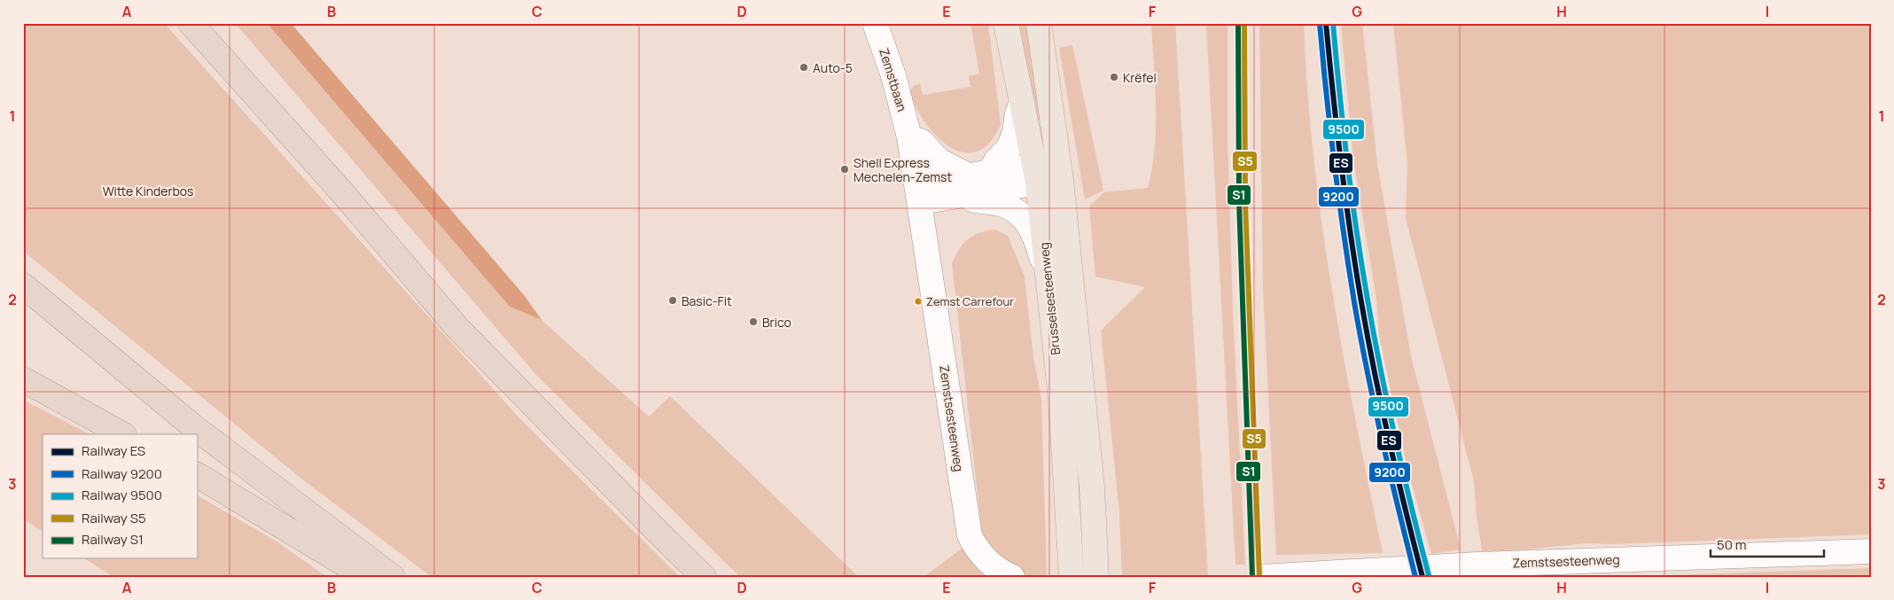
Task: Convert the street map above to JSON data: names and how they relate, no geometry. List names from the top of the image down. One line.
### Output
{"streets":{"main road":["Brusselsesteenweg"],"street":["Zemstbaan","Zemstsesteenweg"]},"crossings":[["Zemstbaan","Zemstsesteenweg"]],"parks":["Witte Kinderbos"],"places":["Auto-5","Krëfel","Shell Express Mechelen-Zemst","Basic-Fit","Zemst Carrefour","Brico"],"lines":["rail line ES","rail line 9500","rail line S5","rail line S1","rail line 9200"],"legend":["Railway ES","Railway 9200","Railway 9500","Railway S5","Railway S1"],"scale_bar":"50 m","grid":{"columns":["A","B","C","D","E","F","G","H","I"],"rows":["1","2","3"]}}
